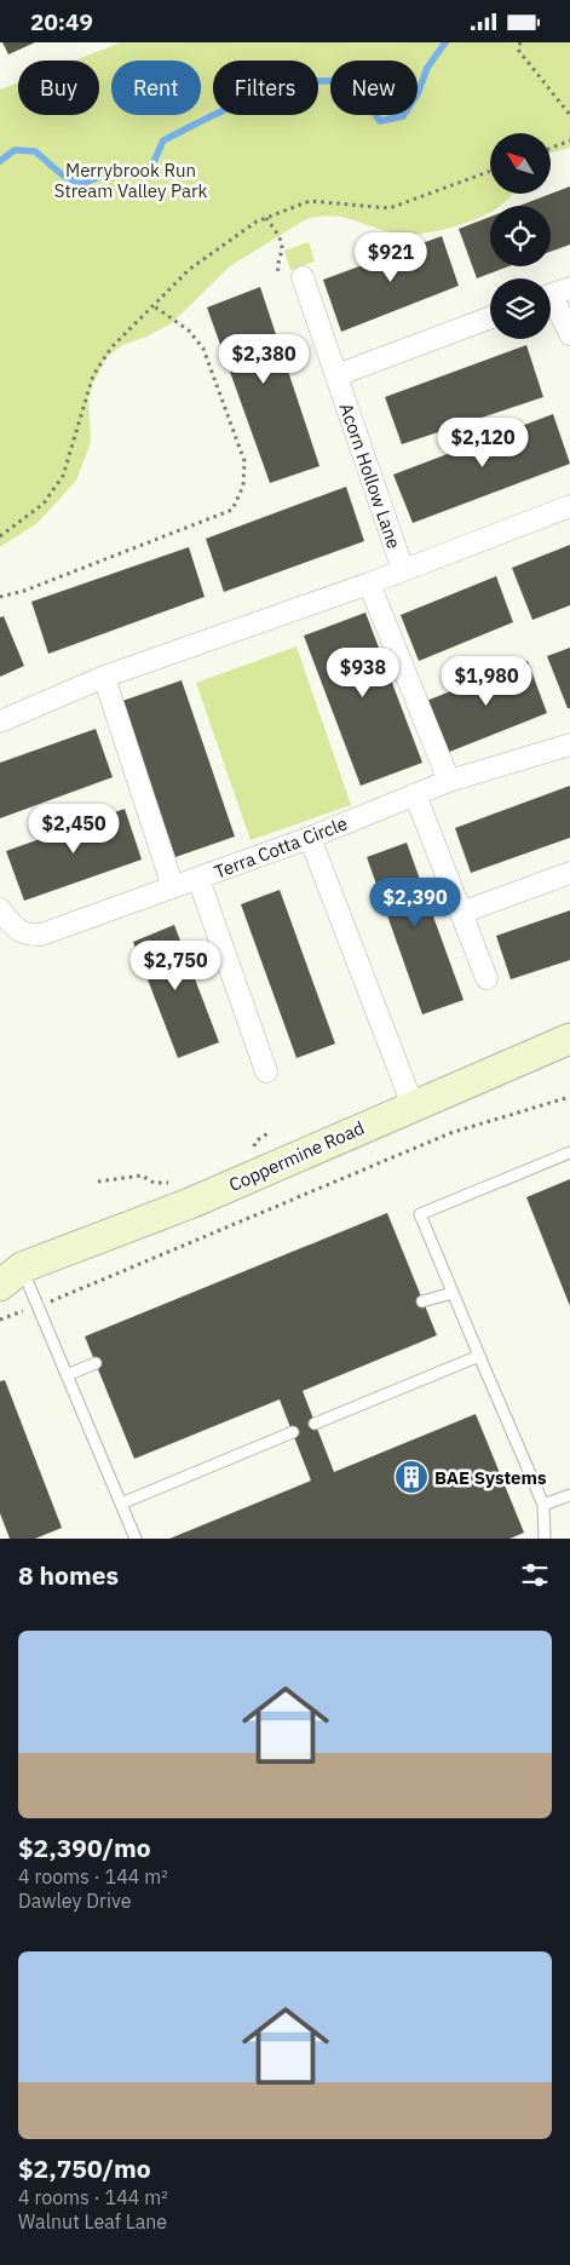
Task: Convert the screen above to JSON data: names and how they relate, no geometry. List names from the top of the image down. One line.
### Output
{"streets":{"street":["Acorn Hollow Lane","Terra Cotta Circle","Coppermine Road"]},"parks":["Merrybrook Run Stream Valley Park"],"places":{"building":["BAE Systems"]},"north":"top left","page":{"status":"20:49","chip":["Buy","Rent","Filters","New"],"price":["$921","$2,380","$2,120","$938","$1,980","$2,450","$2,390","$2,750"],"heading":"8 homes","list":[{"name":"$2,390/mo","note":"4 rooms · 144 m² · Dawley Drive"},{"name":"$2,750/mo","note":"4 rooms · 144 m² · Walnut Leaf Lane"}]}}
